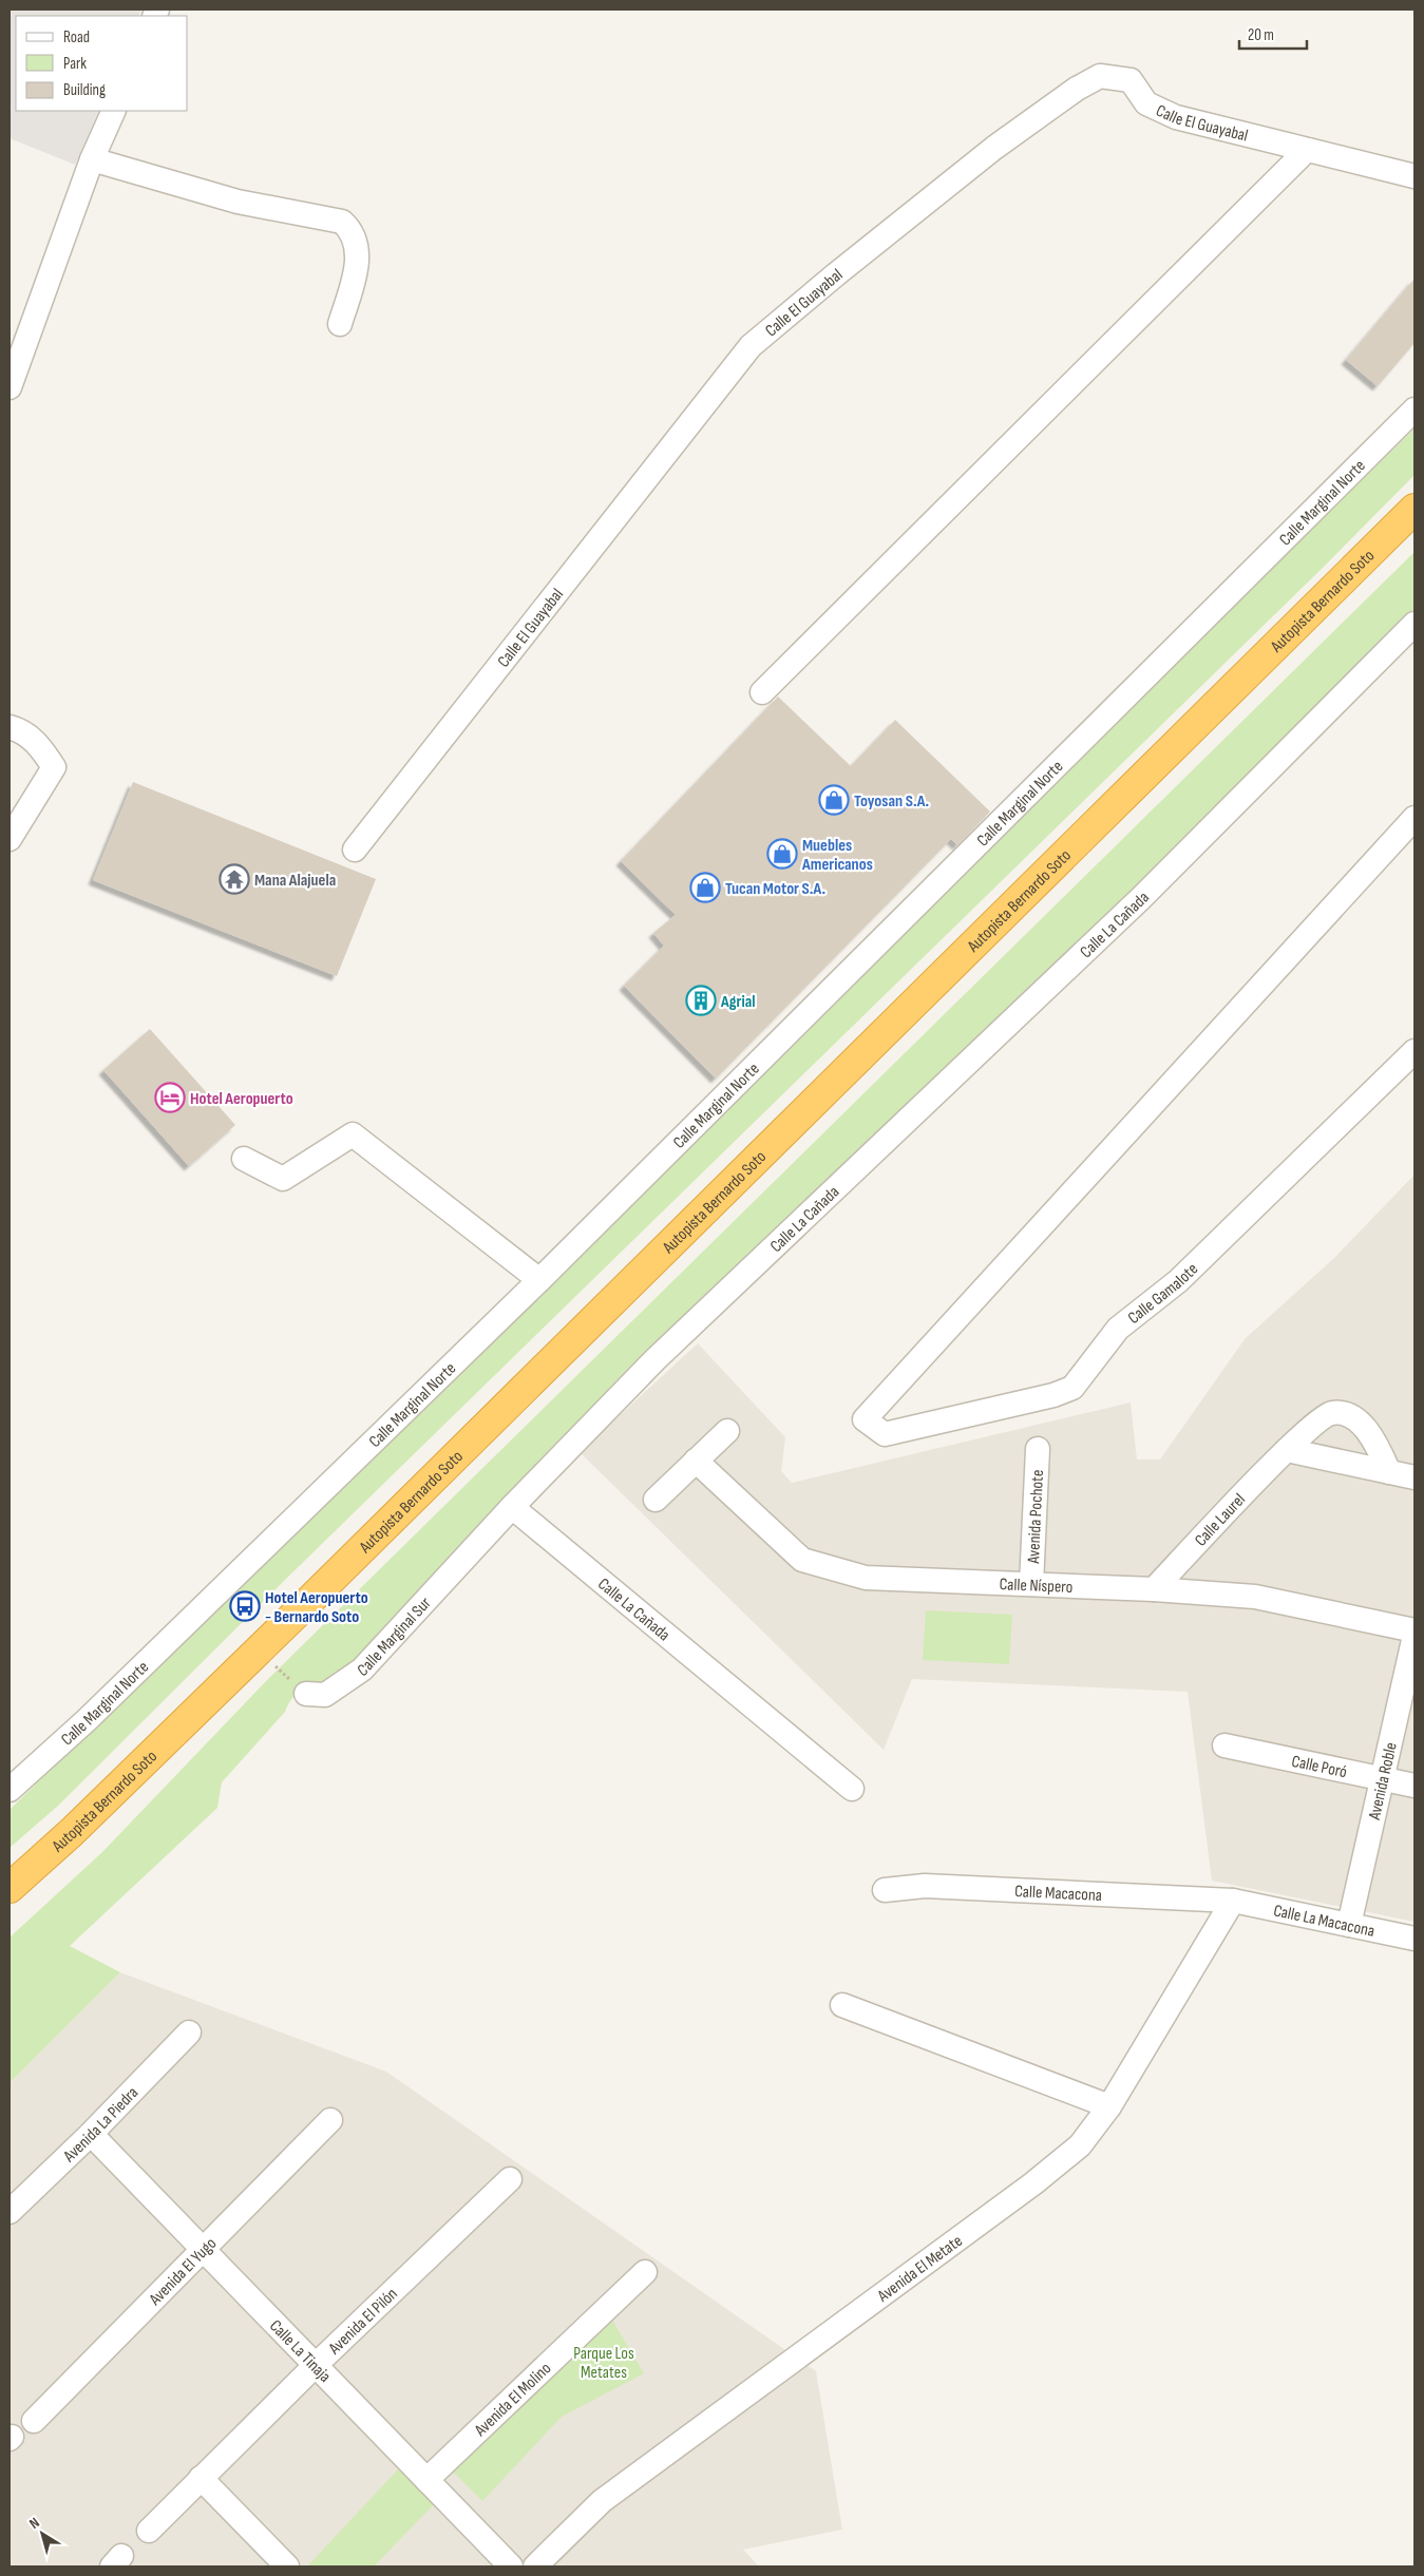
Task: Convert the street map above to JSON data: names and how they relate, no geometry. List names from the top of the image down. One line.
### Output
{"streets":{"highway":["Autopista Bernardo Soto"],"street":["Calle El Guayabal","Calle Marginal Norte","Calle La Cañada","Calle Gamalote","Avenida Pochote","Calle Laurel","Calle Níspero","Calle Marginal Sur","Calle Poró","Avenida Roble","Calle Macacona","Calle La Macacona","Avenida La Piedra","Avenida El Metate","Avenida El Yugo","Avenida El Pilón","Calle La Tinaja","Avenida El Molino"]},"crossings":[["Calle La Cañada","Calle Marginal Sur"],["Avenida Pochote","Calle Níspero"],["Calle Laurel","Calle Níspero"],["Calle Poró","Avenida Roble"],["Avenida Roble","Calle La Macacona"],["Calle Macacona","Calle La Macacona"],["Calle Macacona","Avenida El Metate"],["Calle La Macacona","Avenida El Metate"],["Avenida La Piedra","Calle La Tinaja"],["Avenida El Yugo","Calle La Tinaja"],["Avenida El Pilón","Calle La Tinaja"],["Calle La Tinaja","Avenida El Molino"]],"parks":["Parque Los Metates"],"places":{"shop":["Toyosan S.A.","Muebles Americanos","Tucan Motor S.A."],"temple":["Mana Alajuela"],"building":["Agrial"],"hotel":["Hotel Aeropuerto"],"bus stop":["Hotel Aeropuerto - Bernardo Soto"]},"legend":["Road","Park","Building"],"scale_bar":"20 m","north":"top left"}
